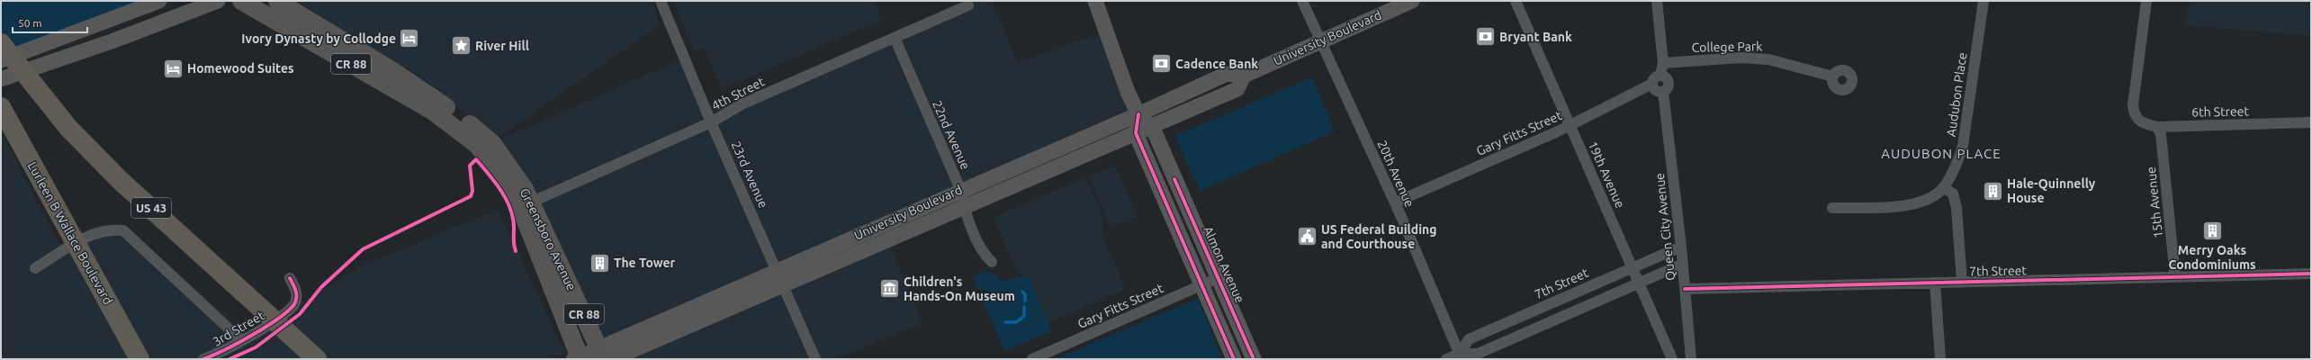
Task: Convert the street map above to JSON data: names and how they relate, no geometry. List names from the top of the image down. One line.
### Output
{"streets":{"highway":["US 43","Lurleen B Wallace Boulevard"],"main road":["University Boulevard","CR 88","Greensboro Avenue","Almon Avenue"],"street":["College Park","4th Street","Audubon Place","6th Street","Gary Fitts Street","22nd Avenue","20th Avenue","23rd Avenue","19th Avenue","15th Avenue","Queen City Avenue","7th Street","3rd Street"]},"crossings":[["University Boulevard","22nd Avenue"],["University Boulevard","20th Avenue"],["University Boulevard","23rd Avenue"],["University Boulevard","Greensboro Avenue"],["University Boulevard","Almon Avenue"],["4th Street","22nd Avenue"],["4th Street","23rd Avenue"],["4th Street","Greensboro Avenue"],["6th Street","15th Avenue"],["Gary Fitts Street","20th Avenue"],["Gary Fitts Street","19th Avenue"],["Gary Fitts Street","Queen City Avenue"],["Gary Fitts Street","Almon Avenue"],["20th Avenue","7th Street"],["19th Avenue","7th Street"],["15th Avenue","7th Street"],["Queen City Avenue","7th Street"]],"districts":["AUDUBON PLACE"],"places":{"bank":["Bryant Bank","Cadence Bank"],"hotel":["Ivory Dynasty by Collodge","Homewood Suites"],"place":["River Hill"],"building":["Hale-Quinnelly House","Merry Oaks Condominiums","The Tower"],"public building":["US Federal Building and Courthouse"],"museum":["Children's Hands-On Museum"]},"scale_bar":"50 m"}
